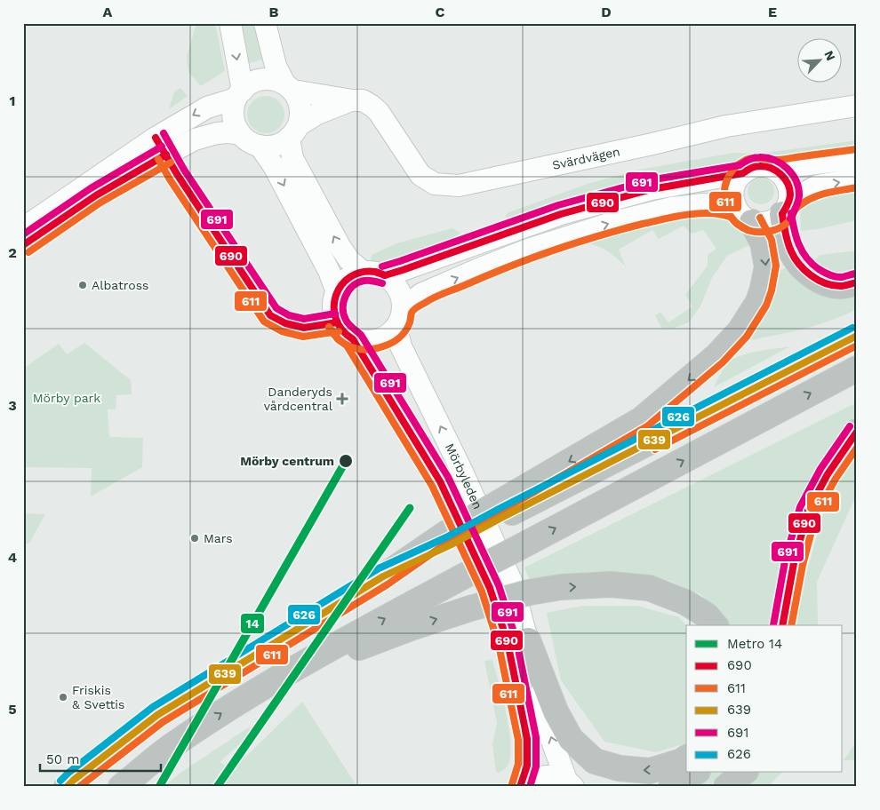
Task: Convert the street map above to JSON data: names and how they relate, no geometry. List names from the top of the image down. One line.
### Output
{"streets":{"street":["Svärdvägen","Mörbyleden"]},"parks":["Mörby park"],"places":{"other":["Albatross","Mörby centrum","Mars","Friskis & Svettis"],"health":["Danderyds vårdcentral"]},"lines":["transit line 691","transit line 690","transit line 611","transit line 626","transit line 639","metro line 14"],"legend":["Metro 14","690","611","639","691","626"],"scale_bar":"50 m","north":"top right","grid":{"columns":["A","B","C","D","E"],"rows":["1","2","3","4","5"]}}
